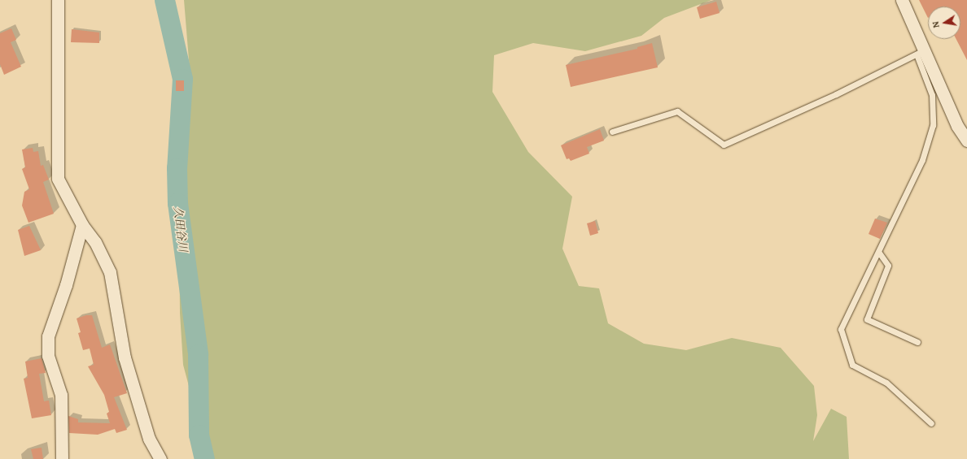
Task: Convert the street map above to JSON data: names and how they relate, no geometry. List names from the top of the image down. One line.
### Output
{"water":["久田谷川"],"north":"left"}
